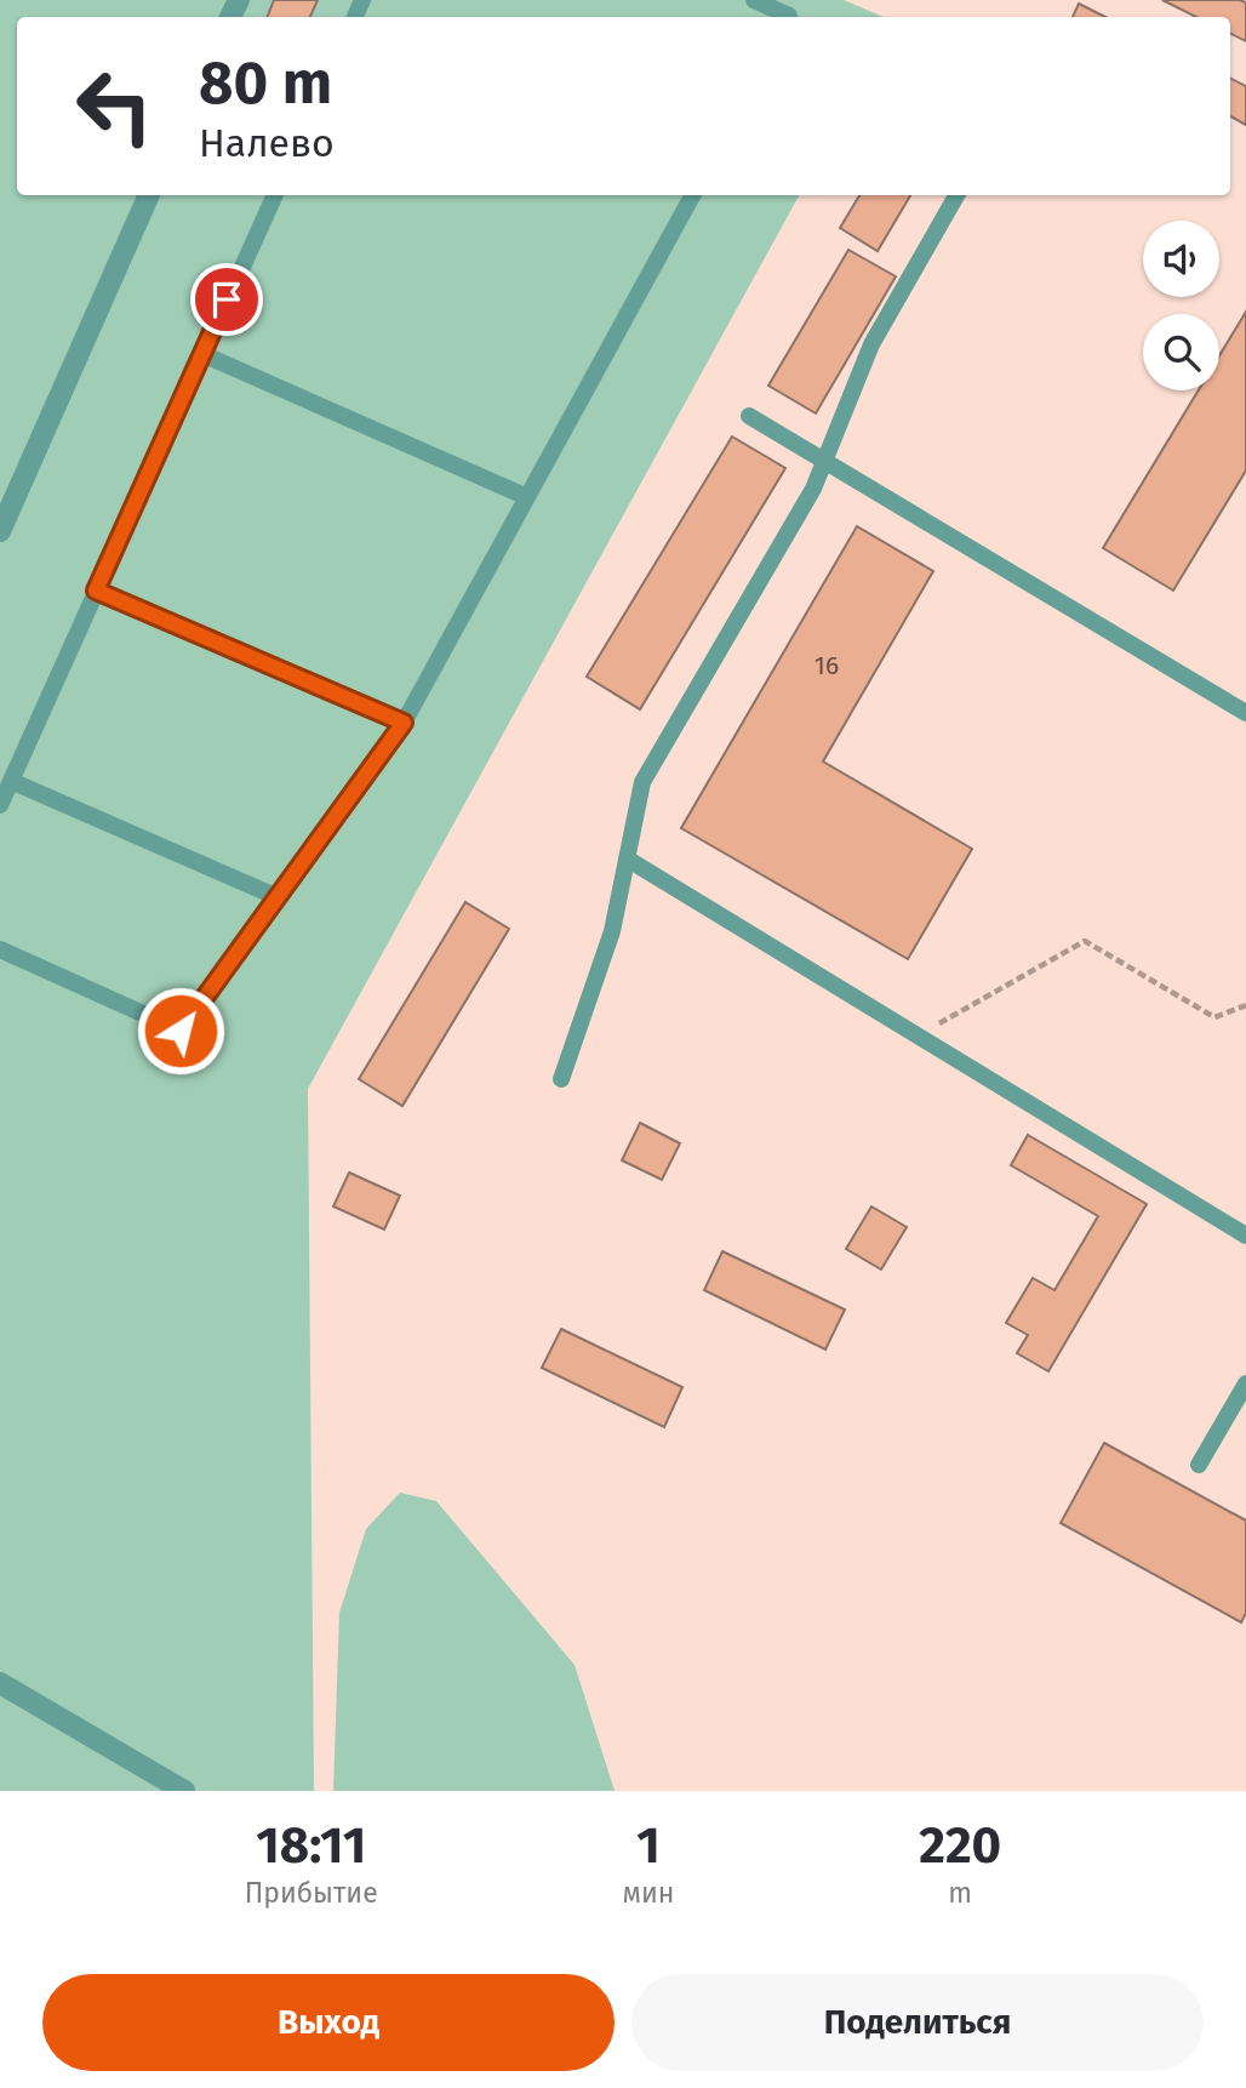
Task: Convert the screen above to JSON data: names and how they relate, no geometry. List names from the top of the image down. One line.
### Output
{"house_numbers":["16"],"page":{"turn":["80 m","Налево"],"eta":["18:11","Прибытие","1","мин","220","m"],"buttons":["Выход","Поделиться"]}}
